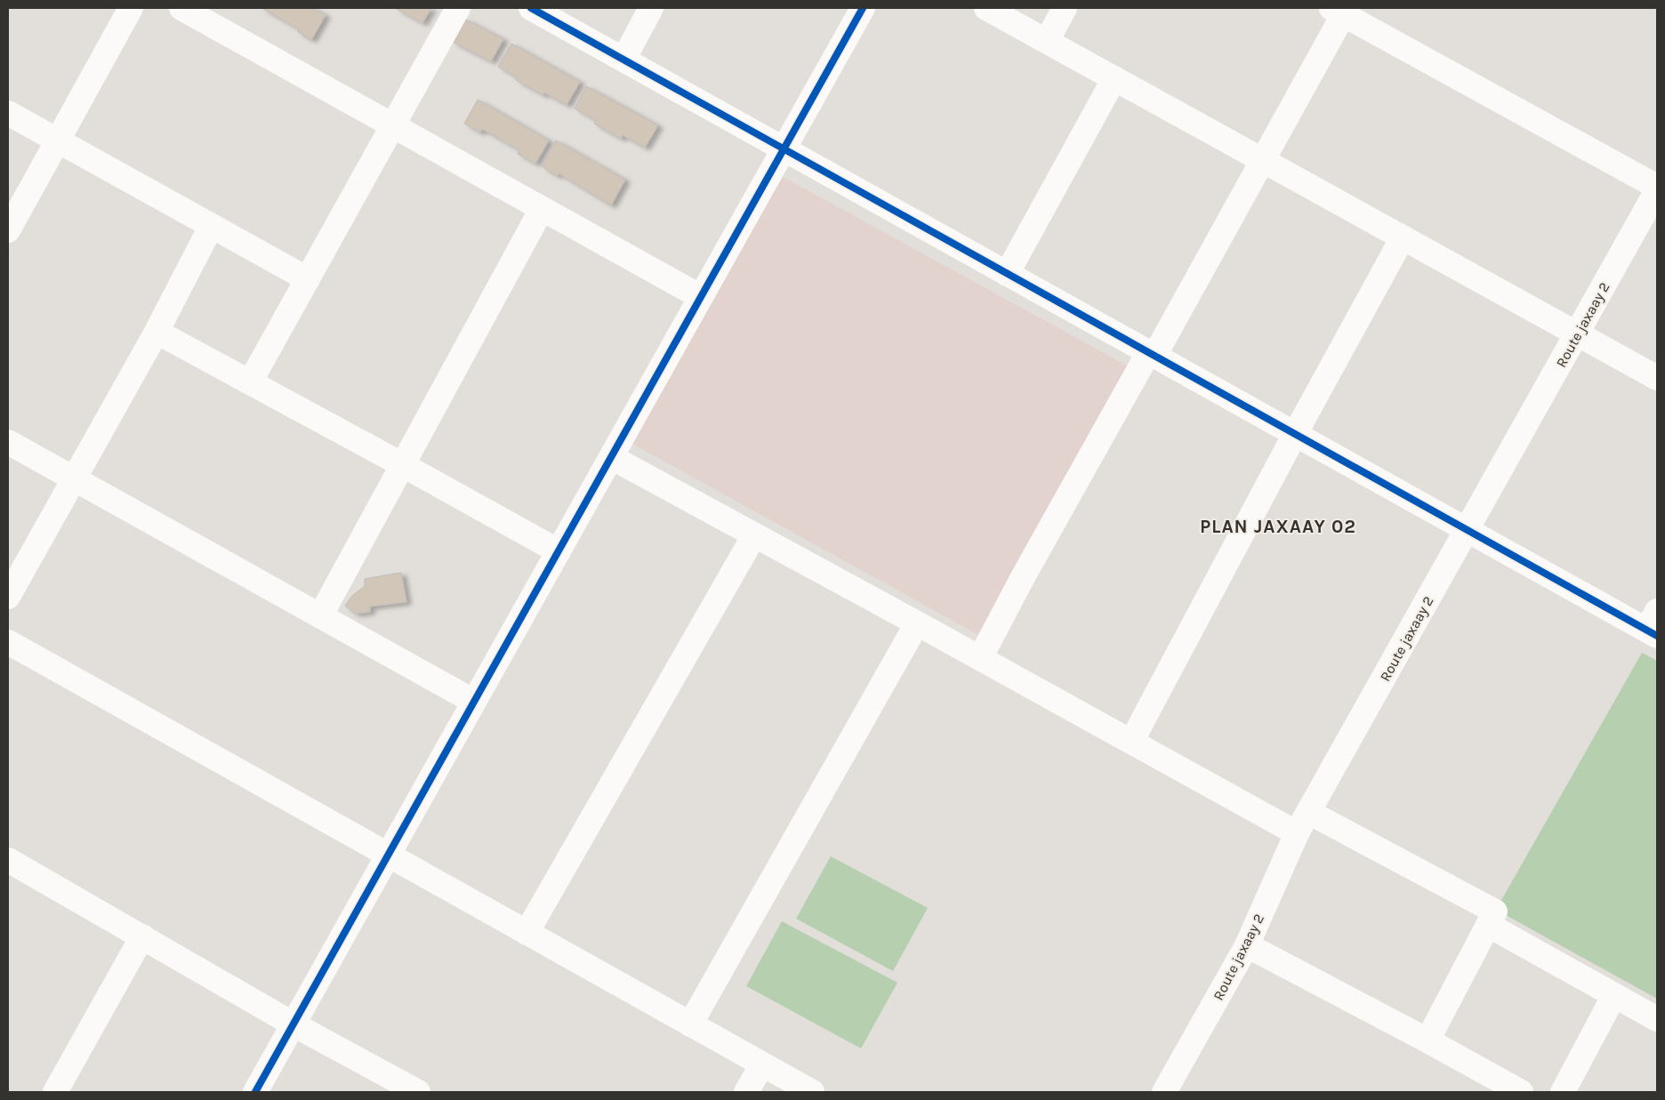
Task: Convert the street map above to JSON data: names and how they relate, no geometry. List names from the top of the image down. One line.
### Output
{"streets":{"street":["Route jaxaay 2"]},"districts":["PLAN JAXAAY 02"]}
